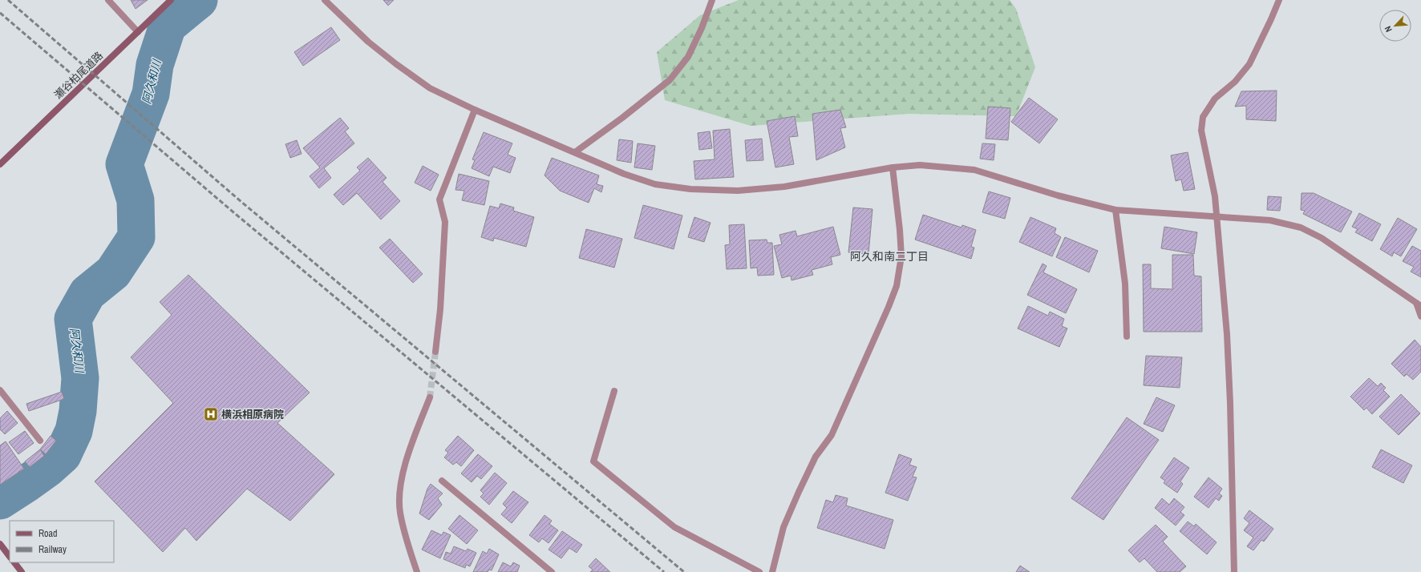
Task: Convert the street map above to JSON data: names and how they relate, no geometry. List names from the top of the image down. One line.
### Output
{"streets":{"main road":["瀬谷柏尾道路"]},"districts":["阿久和南二丁目"],"water":["阿久和川"],"places":{"hospital":["横浜相原病院"]},"legend":["Road","Railway"],"north":"bottom left"}
